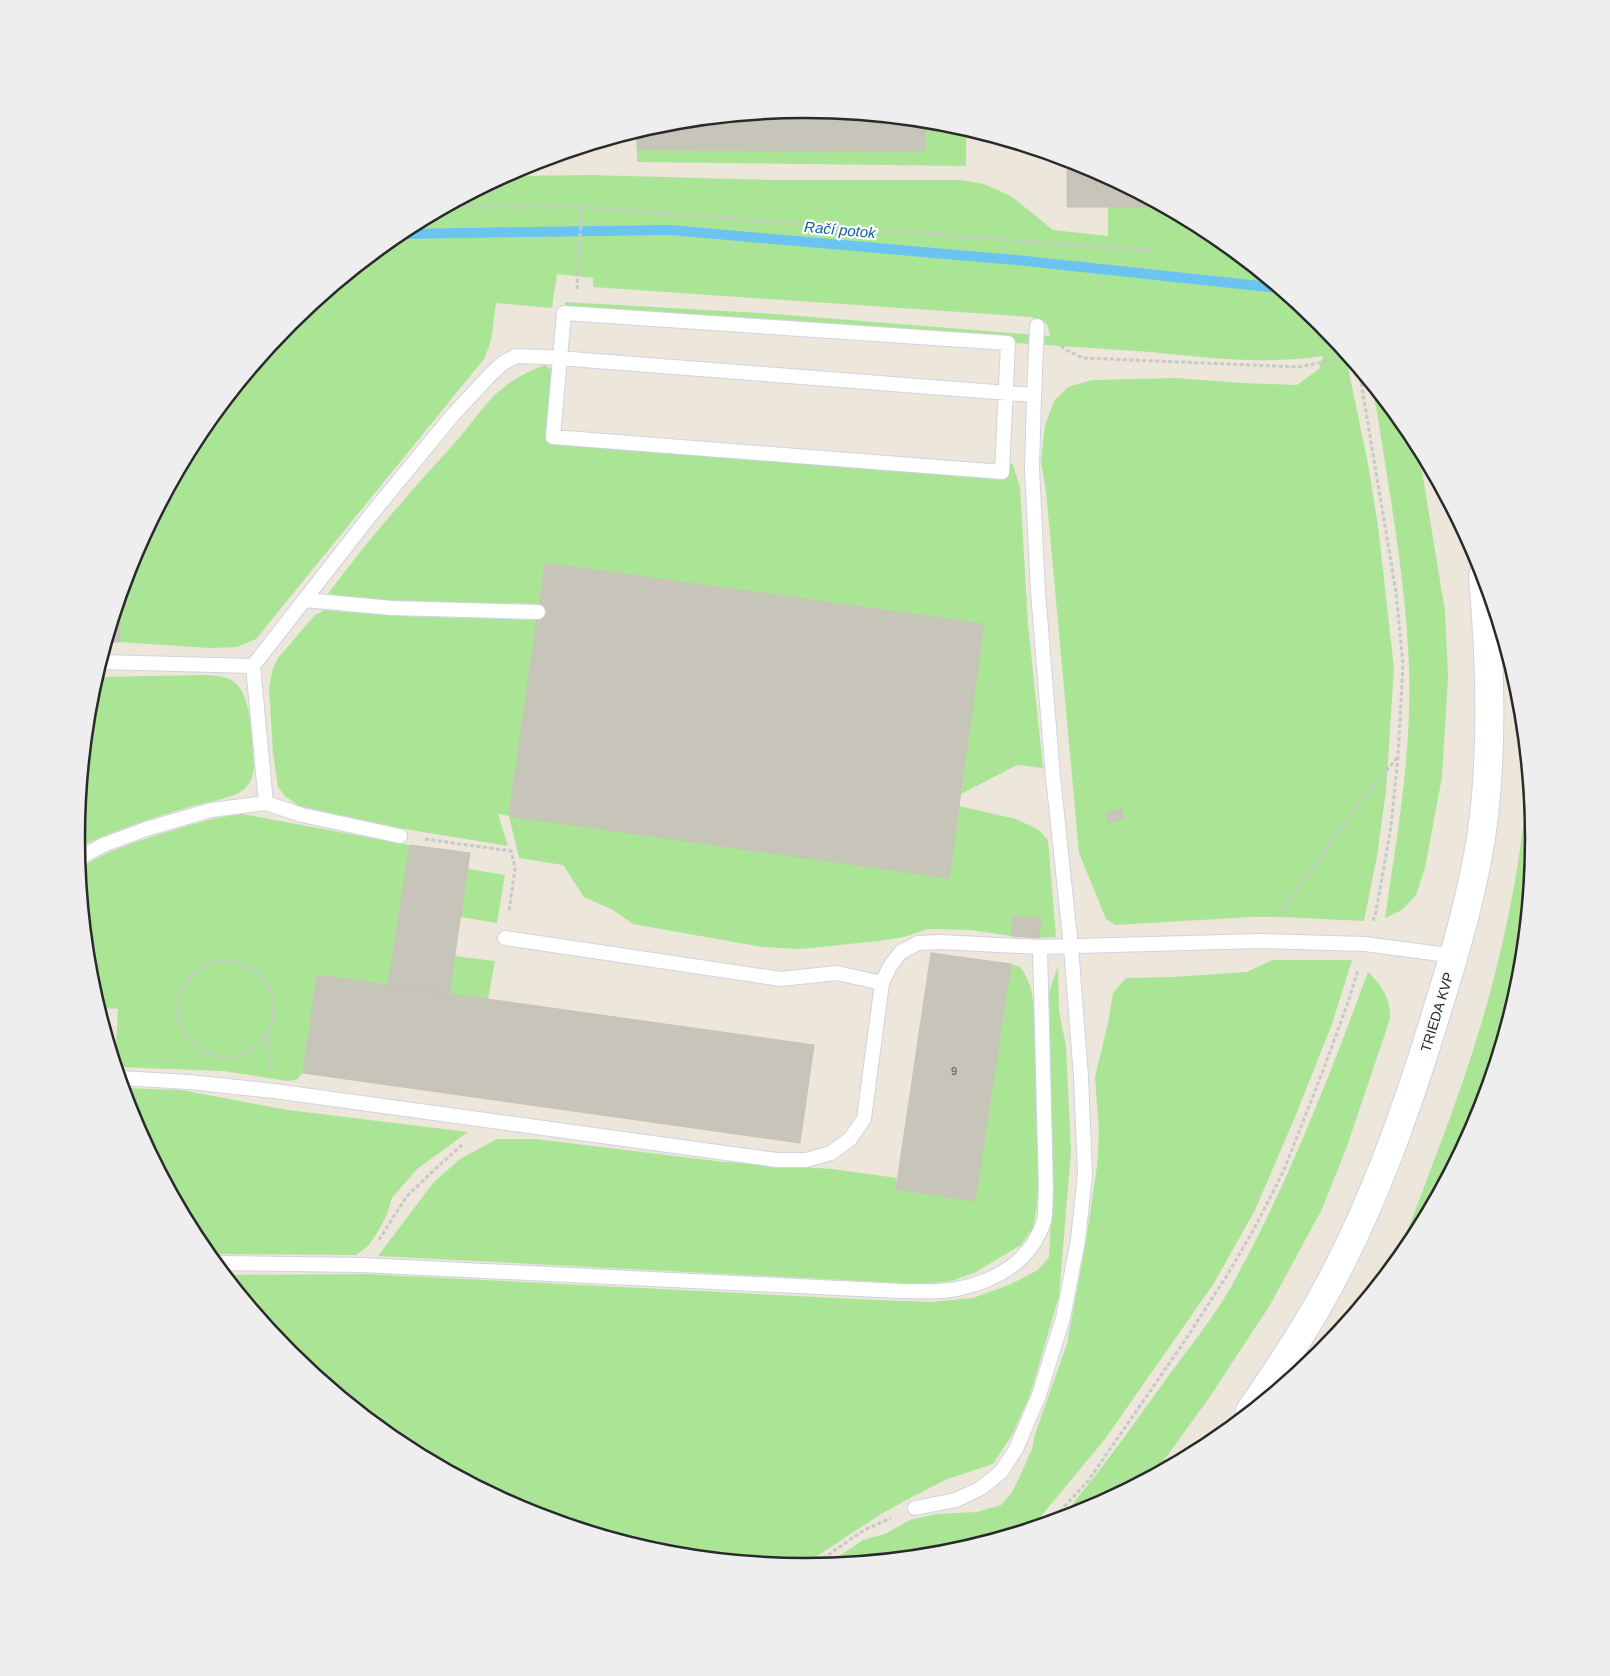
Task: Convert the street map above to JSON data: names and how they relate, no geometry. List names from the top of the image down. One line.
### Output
{"streets":{"street":["TRIEDA KVP"]},"water":["Račí potok"],"house_numbers":["9"]}
